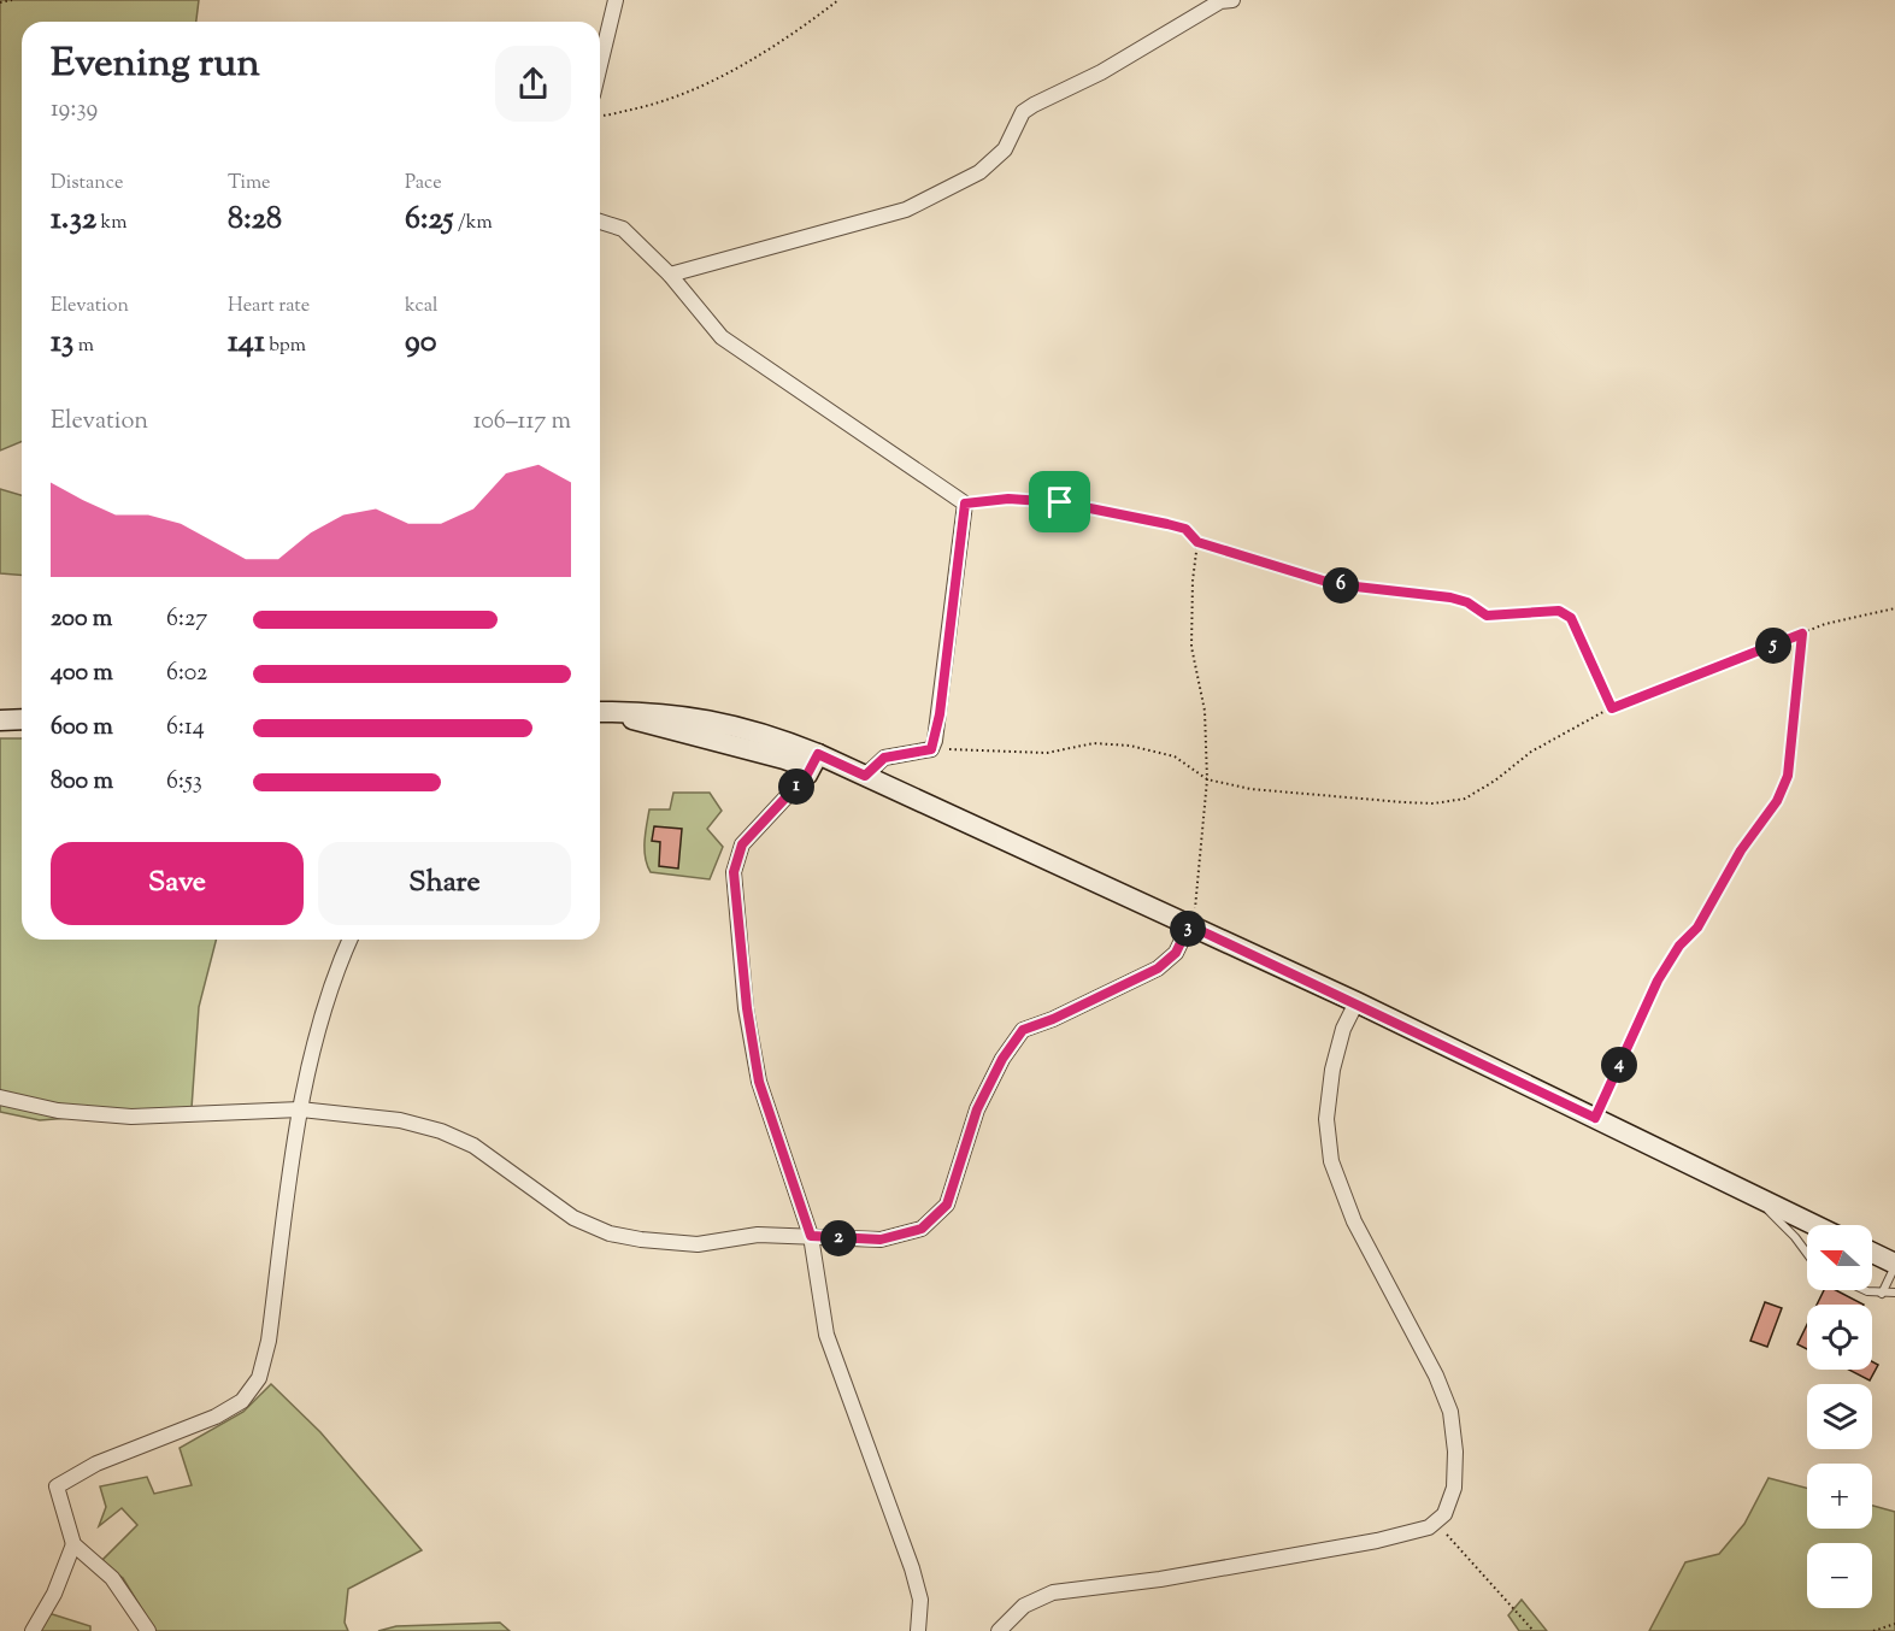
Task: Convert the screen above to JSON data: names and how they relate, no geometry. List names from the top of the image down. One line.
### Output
{"north":"left","page":{"heading":["Evening run","19:39"],"stats":[["Distance","1.32 km"],["Time","8:28"],["Pace","6:25 /km"],["Elevation","13 m"],["Heart rate","141 bpm"],["kcal","90"]],"chart":["Elevation","106–117 m"],"pins":["6","5","1","3","4","2"],"list":[{"name":"200 m","note":"6:27"},{"name":"400 m","note":"6:02"},{"name":"600 m","note":"6:14"},{"name":"800 m","note":"6:53"}],"buttons":["Save","Share"],"map_buttons":["+","−"]}}
